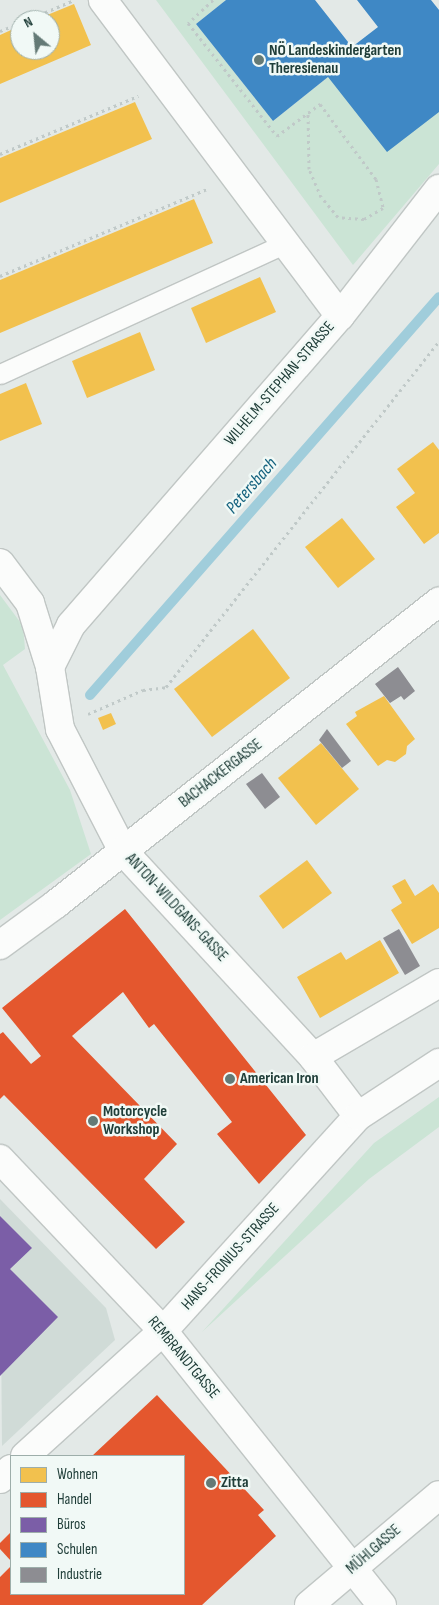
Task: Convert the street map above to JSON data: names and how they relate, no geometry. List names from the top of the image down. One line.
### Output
{"streets":{"street":["WILHELM-STEPHAN-STRASSE","BACHACKERGASSE","ANTON-WILDGANS-GASSE","HANS-FRONIUS-STRASSE","REMBRANDTGASSE","MÜHLGASSE"]},"crossings":[["WILHELM-STEPHAN-STRASSE","ANTON-WILDGANS-GASSE"],["BACHACKERGASSE","ANTON-WILDGANS-GASSE"],["ANTON-WILDGANS-GASSE","HANS-FRONIUS-STRASSE"],["HANS-FRONIUS-STRASSE","REMBRANDTGASSE"],["REMBRANDTGASSE","MÜHLGASSE"]],"water":["Petersbach"],"places":["NÖ Landeskindergarten Theresienau","American Iron","Motorcycle Workshop","Zitta"],"legend":["Wohnen","Handel","Büros","Schulen","Industrie"],"north":"top left"}
